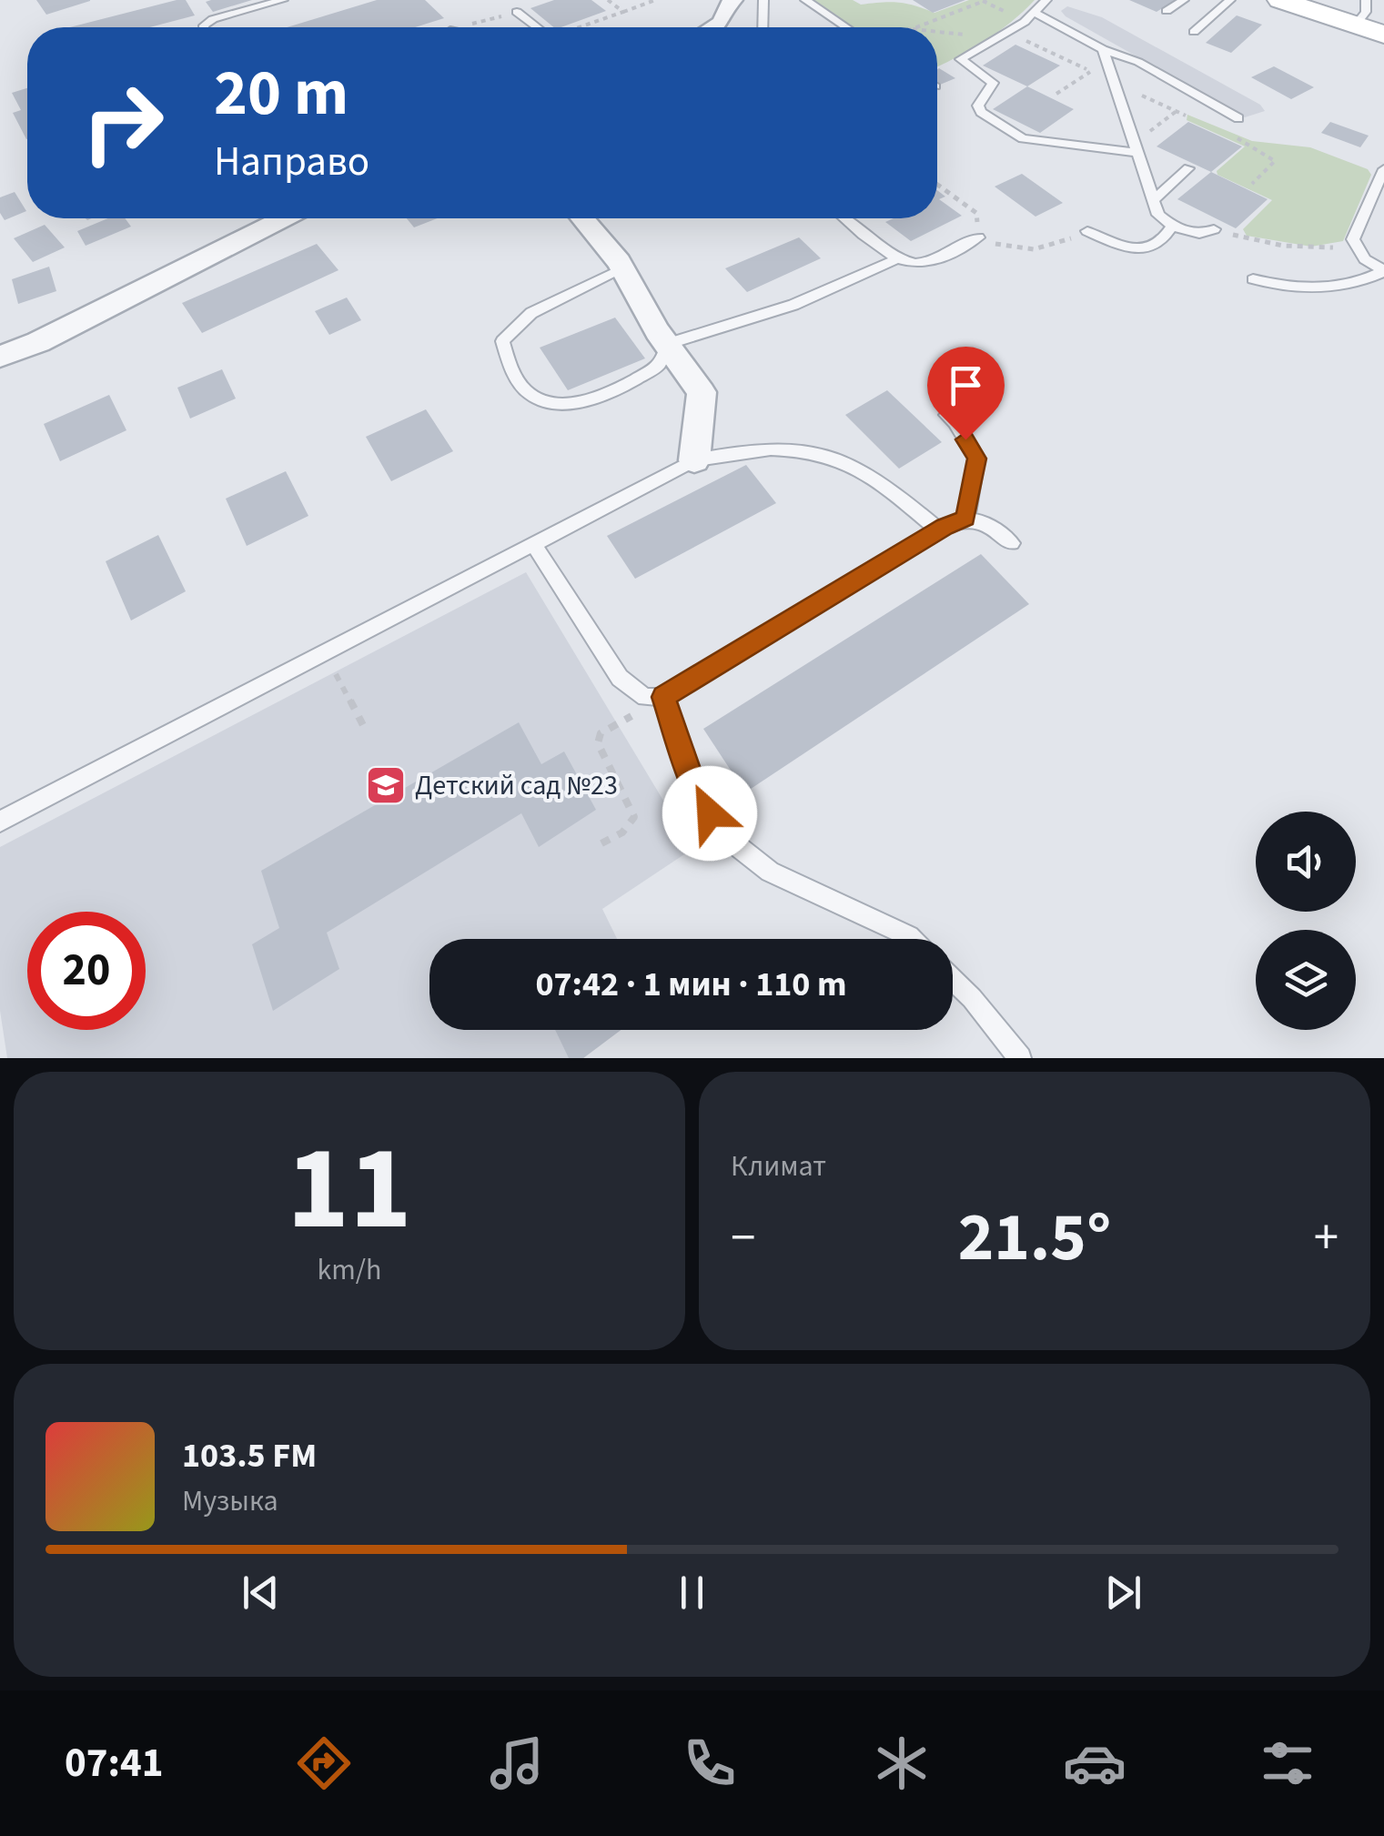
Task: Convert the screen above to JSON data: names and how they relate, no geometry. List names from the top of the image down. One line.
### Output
{"places":{"school or university":["Детский сад №23"]},"page":{"turn":["20 m","Направо"],"limit":"20","trip":"07:42 · 1 мин · 110 m","tile":[["11","km/h"],"Климат"],"heat":["−","21.5°","+"],"song":["103.5 FM","Музыка"],"tabs":"07:41"}}
